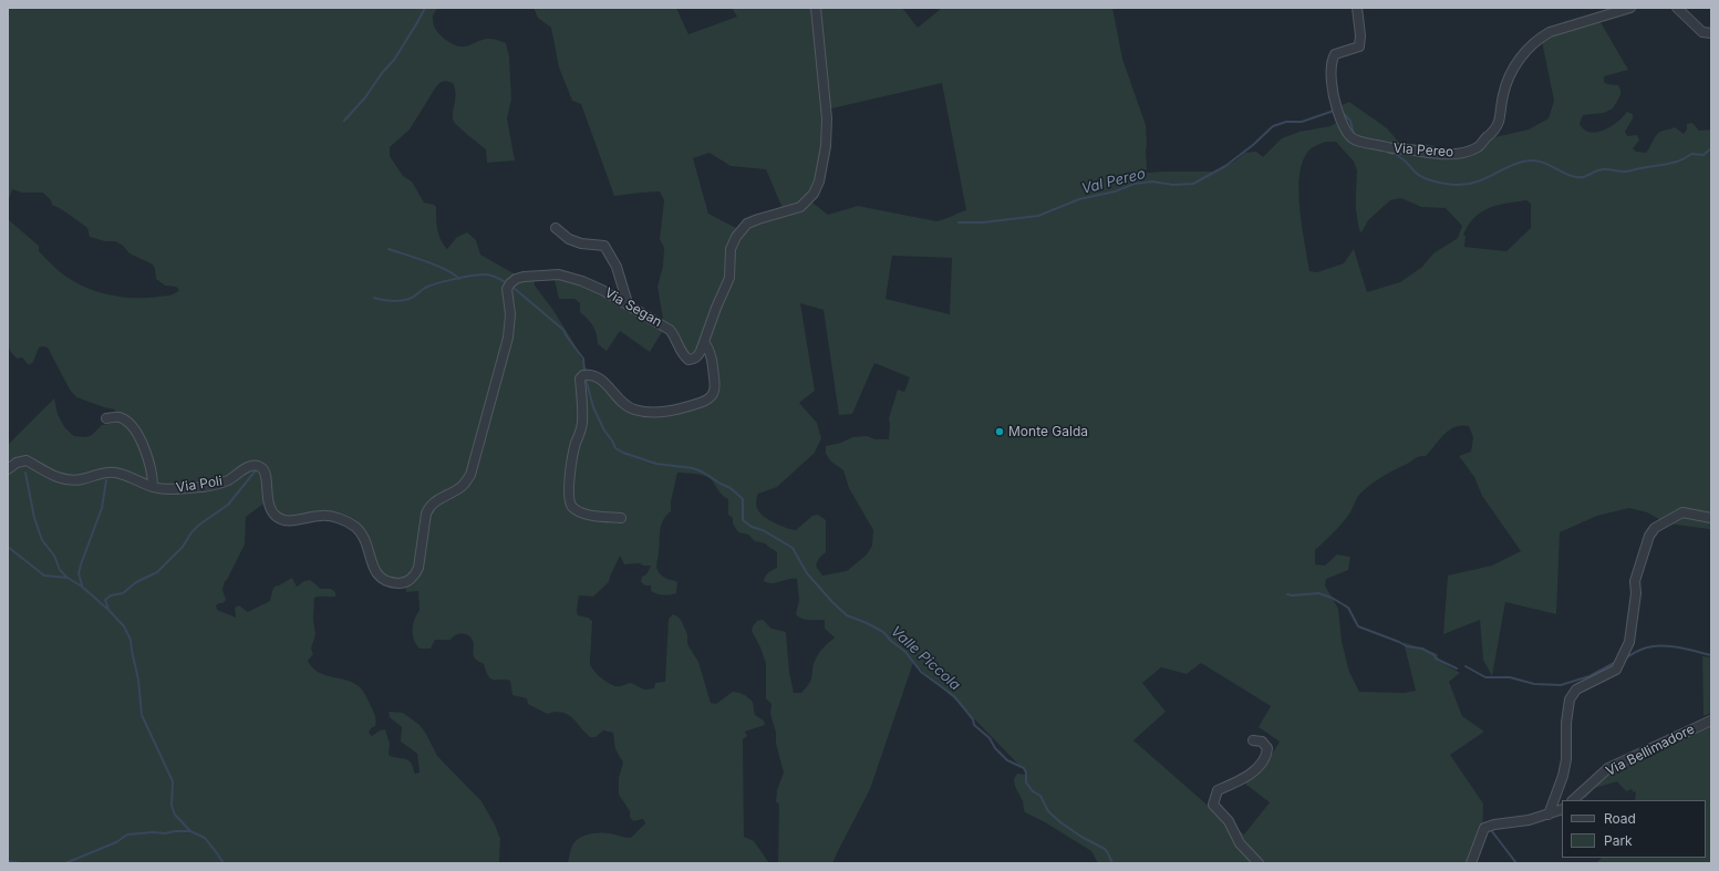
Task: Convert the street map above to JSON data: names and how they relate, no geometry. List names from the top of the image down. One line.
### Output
{"streets":{"street":["Via Pereo","Via Segan","Via Poli","Via Bellimadore"]},"crossings":[["Via Segan","Via Poli"]],"water":["Val Pereo","Valle Piccola"],"places":["Monte Galda"],"legend":["Road","Park"]}
